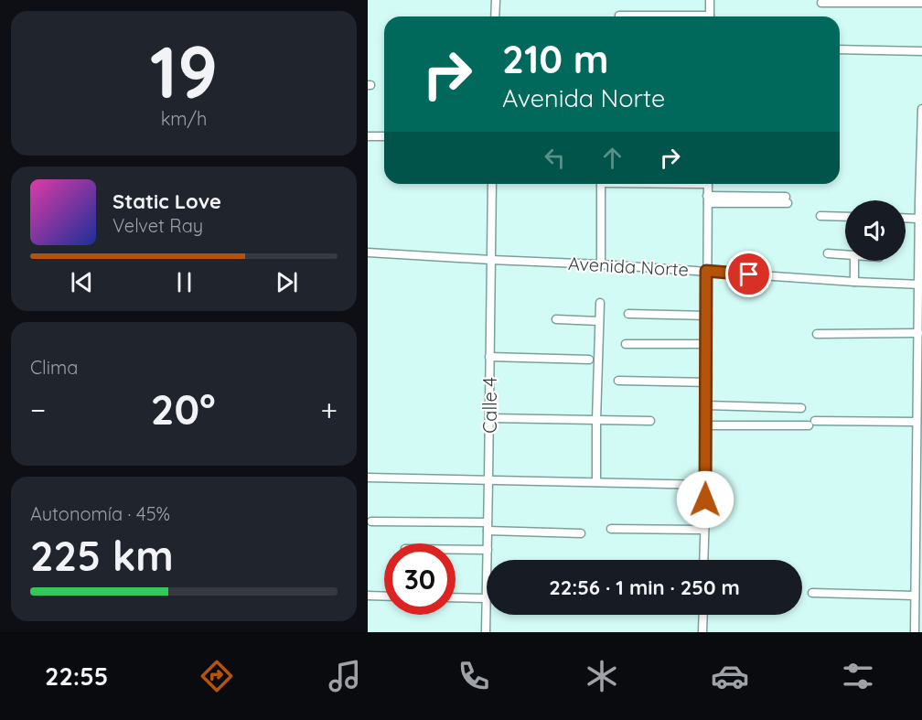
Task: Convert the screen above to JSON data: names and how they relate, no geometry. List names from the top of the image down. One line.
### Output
{"streets":{"street":["Avenida Norte","Calle 4"]},"crossings":[["Avenida Norte","Calle 4"]],"page":{"tile":[["19","km/h"],"Clima",["Autonomía · 45%","225 km"]],"turn":["210 m","Avenida Norte"],"song":["Static Love","Velvet Ray"],"heat":["−","20°","+"],"limit":"30","trip":"22:56 · 1 min · 250 m","tabs":"22:55"}}
